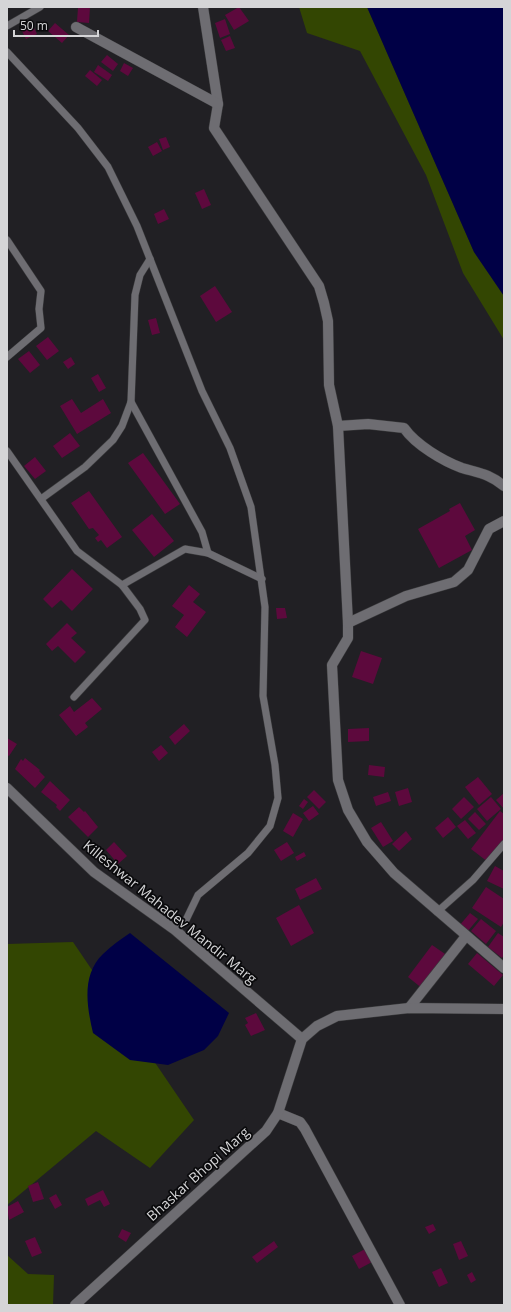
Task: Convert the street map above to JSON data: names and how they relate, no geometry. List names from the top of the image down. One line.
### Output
{"streets":{"street":["Killeshwar Mahadev Mandir Marg","Bhaskar Bhopi Marg"]},"crossings":[["Killeshwar Mahadev Mandir Marg","Bhaskar Bhopi Marg"]],"scale_bar":"50 m"}
